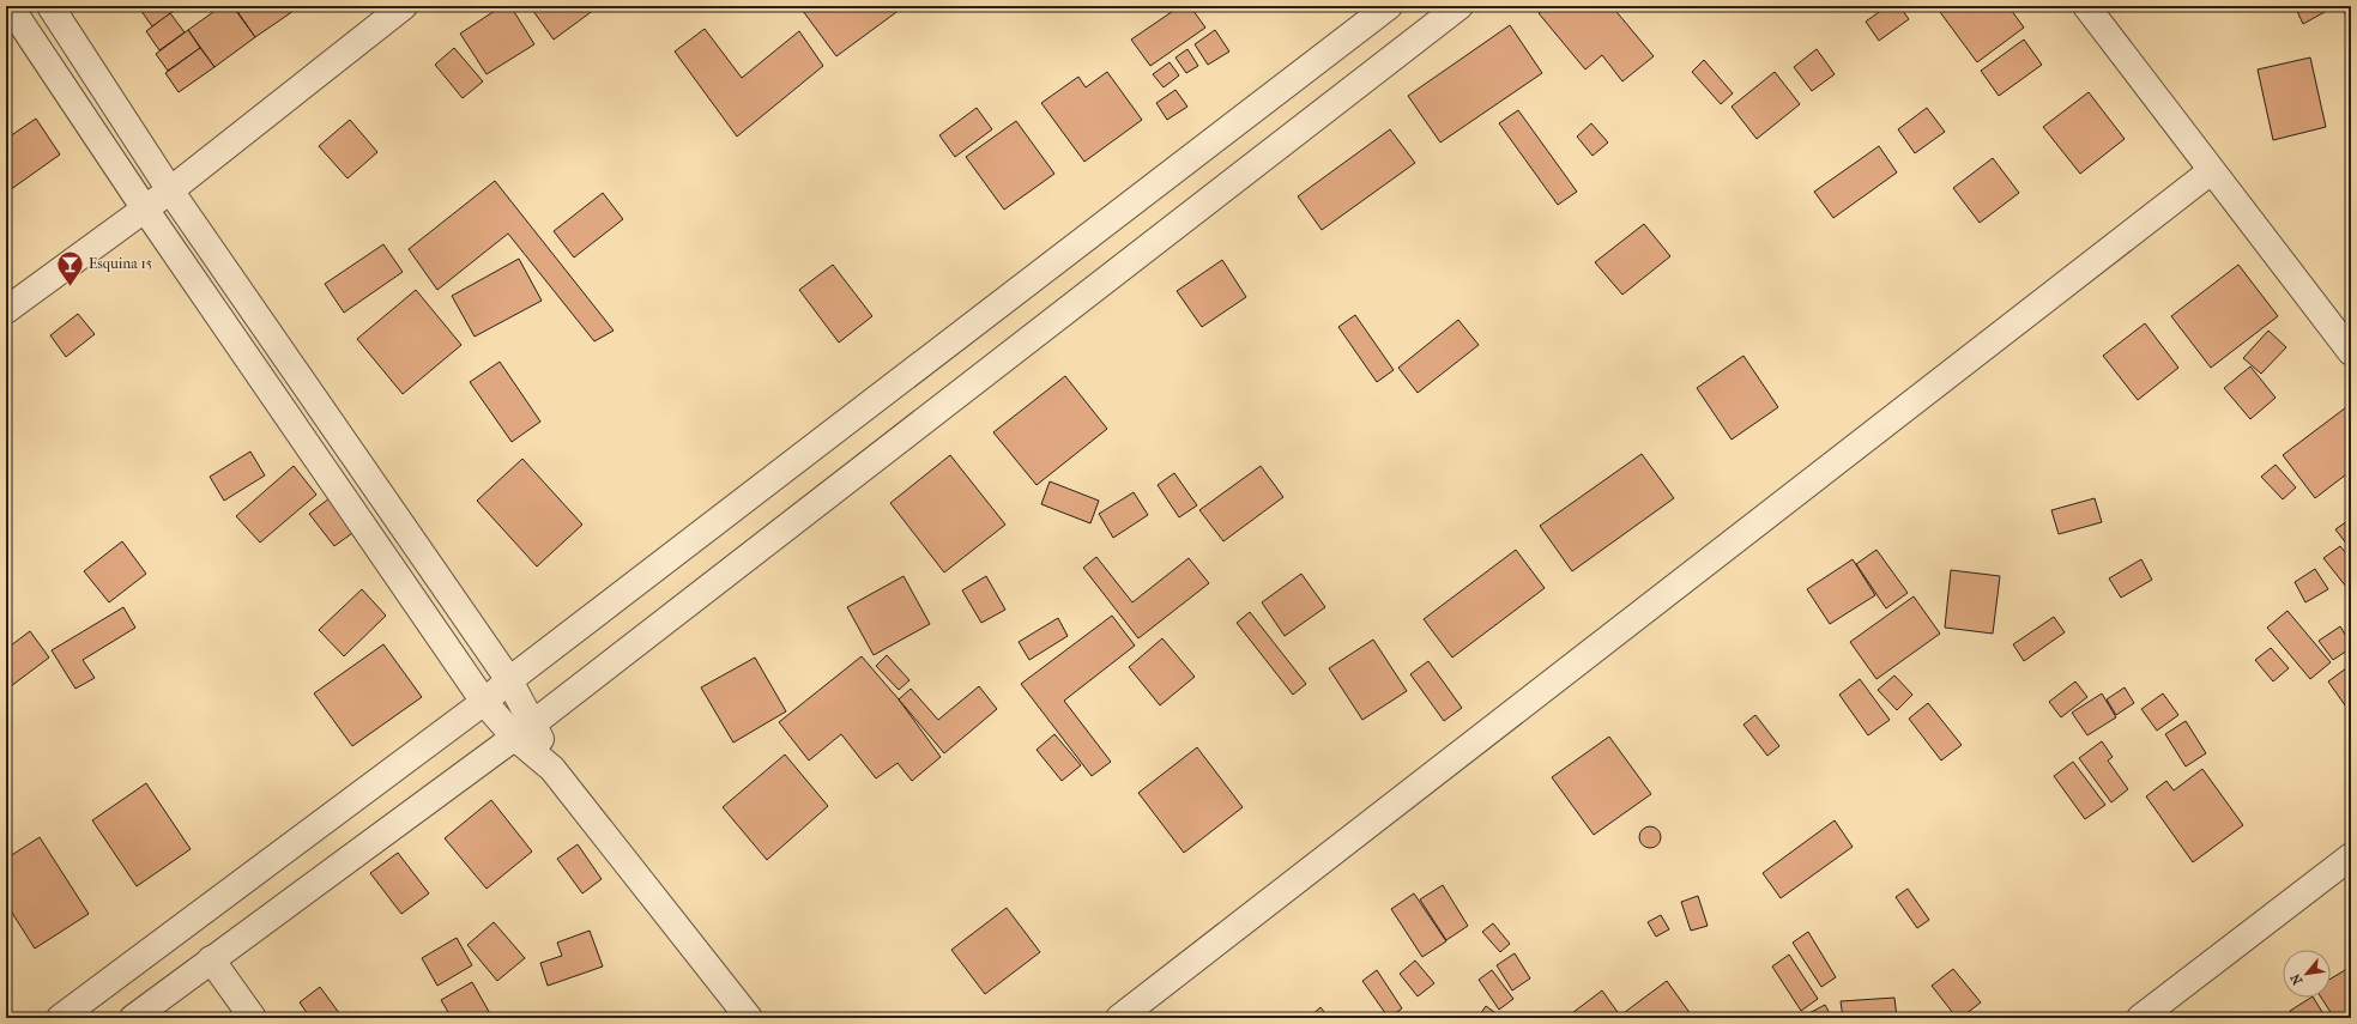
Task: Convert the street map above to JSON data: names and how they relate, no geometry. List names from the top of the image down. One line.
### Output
{"places":{"bar":["Esquina 15"]},"north":"bottom left"}
